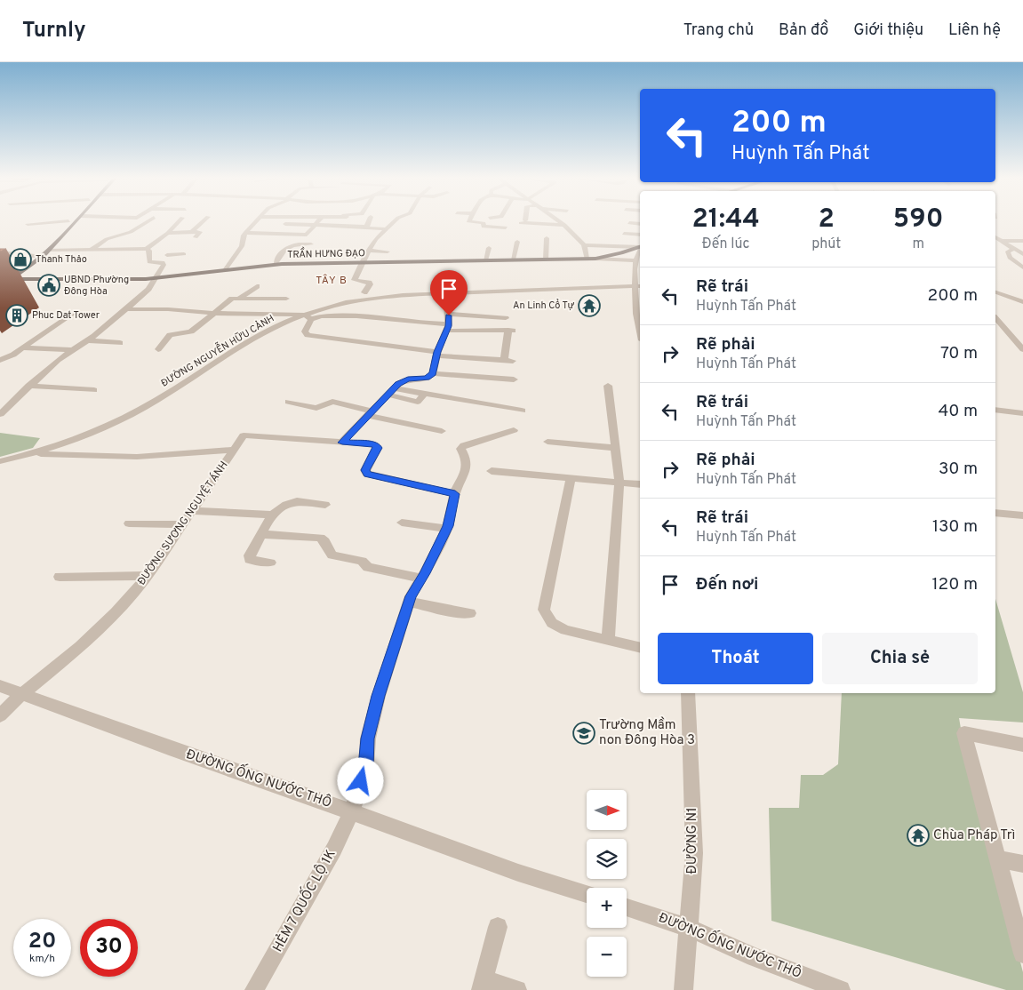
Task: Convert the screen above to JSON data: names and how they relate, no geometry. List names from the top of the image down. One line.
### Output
{"streets":{"main road":["TRẦN HƯNG ĐẠO"],"street":["ĐƯỜNG NGUYỄN HỮU CẢNH","ĐƯỜNG SƯƠNG NGUYỆT ÁNH","ĐƯỜNG ỐNG NƯỚC THÔ","ĐƯỜNG N1","HẺM 7 QUỐC LỘ 1K"]},"crossings":[["ĐƯỜNG SƯƠNG NGUYỆT ÁNH","ĐƯỜNG ỐNG NƯỚC THÔ"],["ĐƯỜNG ỐNG NƯỚC THÔ","ĐƯỜNG N1"],["ĐƯỜNG ỐNG NƯỚC THÔ","HẺM 7 QUỐC LỘ 1K"]],"districts":["TÂY B"],"places":{"shop":["Thanh Thảo"],"public building":["UBND Phường Đông Hòa"],"temple":["An Linh Cổ Tự","Chùa Pháp Trì"],"building":["Phuc Dat Tower"],"school or university":["Trường Mầm non Đông Hòa 3"]},"north":"right","page":{"header":"Turnly","nav":["Trang chủ","Bản đồ","Giới thiệu","Liên hệ"],"turn":["200 m","Huỳnh Tấn Phát"],"eta":["21:44","Đến lúc","2","phút","590","m"],"list":[{"name":"Rẽ trái","note":"Huỳnh Tấn Phát","value":"200 m"},{"name":"Rẽ phải","note":"Huỳnh Tấn Phát","value":"70 m"},{"name":"Rẽ trái","note":"Huỳnh Tấn Phát","value":"40 m"},{"name":"Rẽ phải","note":"Huỳnh Tấn Phát","value":"30 m"},{"name":"Rẽ trái","note":"Huỳnh Tấn Phát","value":"130 m"},{"name":"Đến nơi","value":"120 m"}],"buttons":["Thoát","Chia sẻ"],"map_buttons":["+","−"],"speed":"20 km/h","limit":"30"}}
